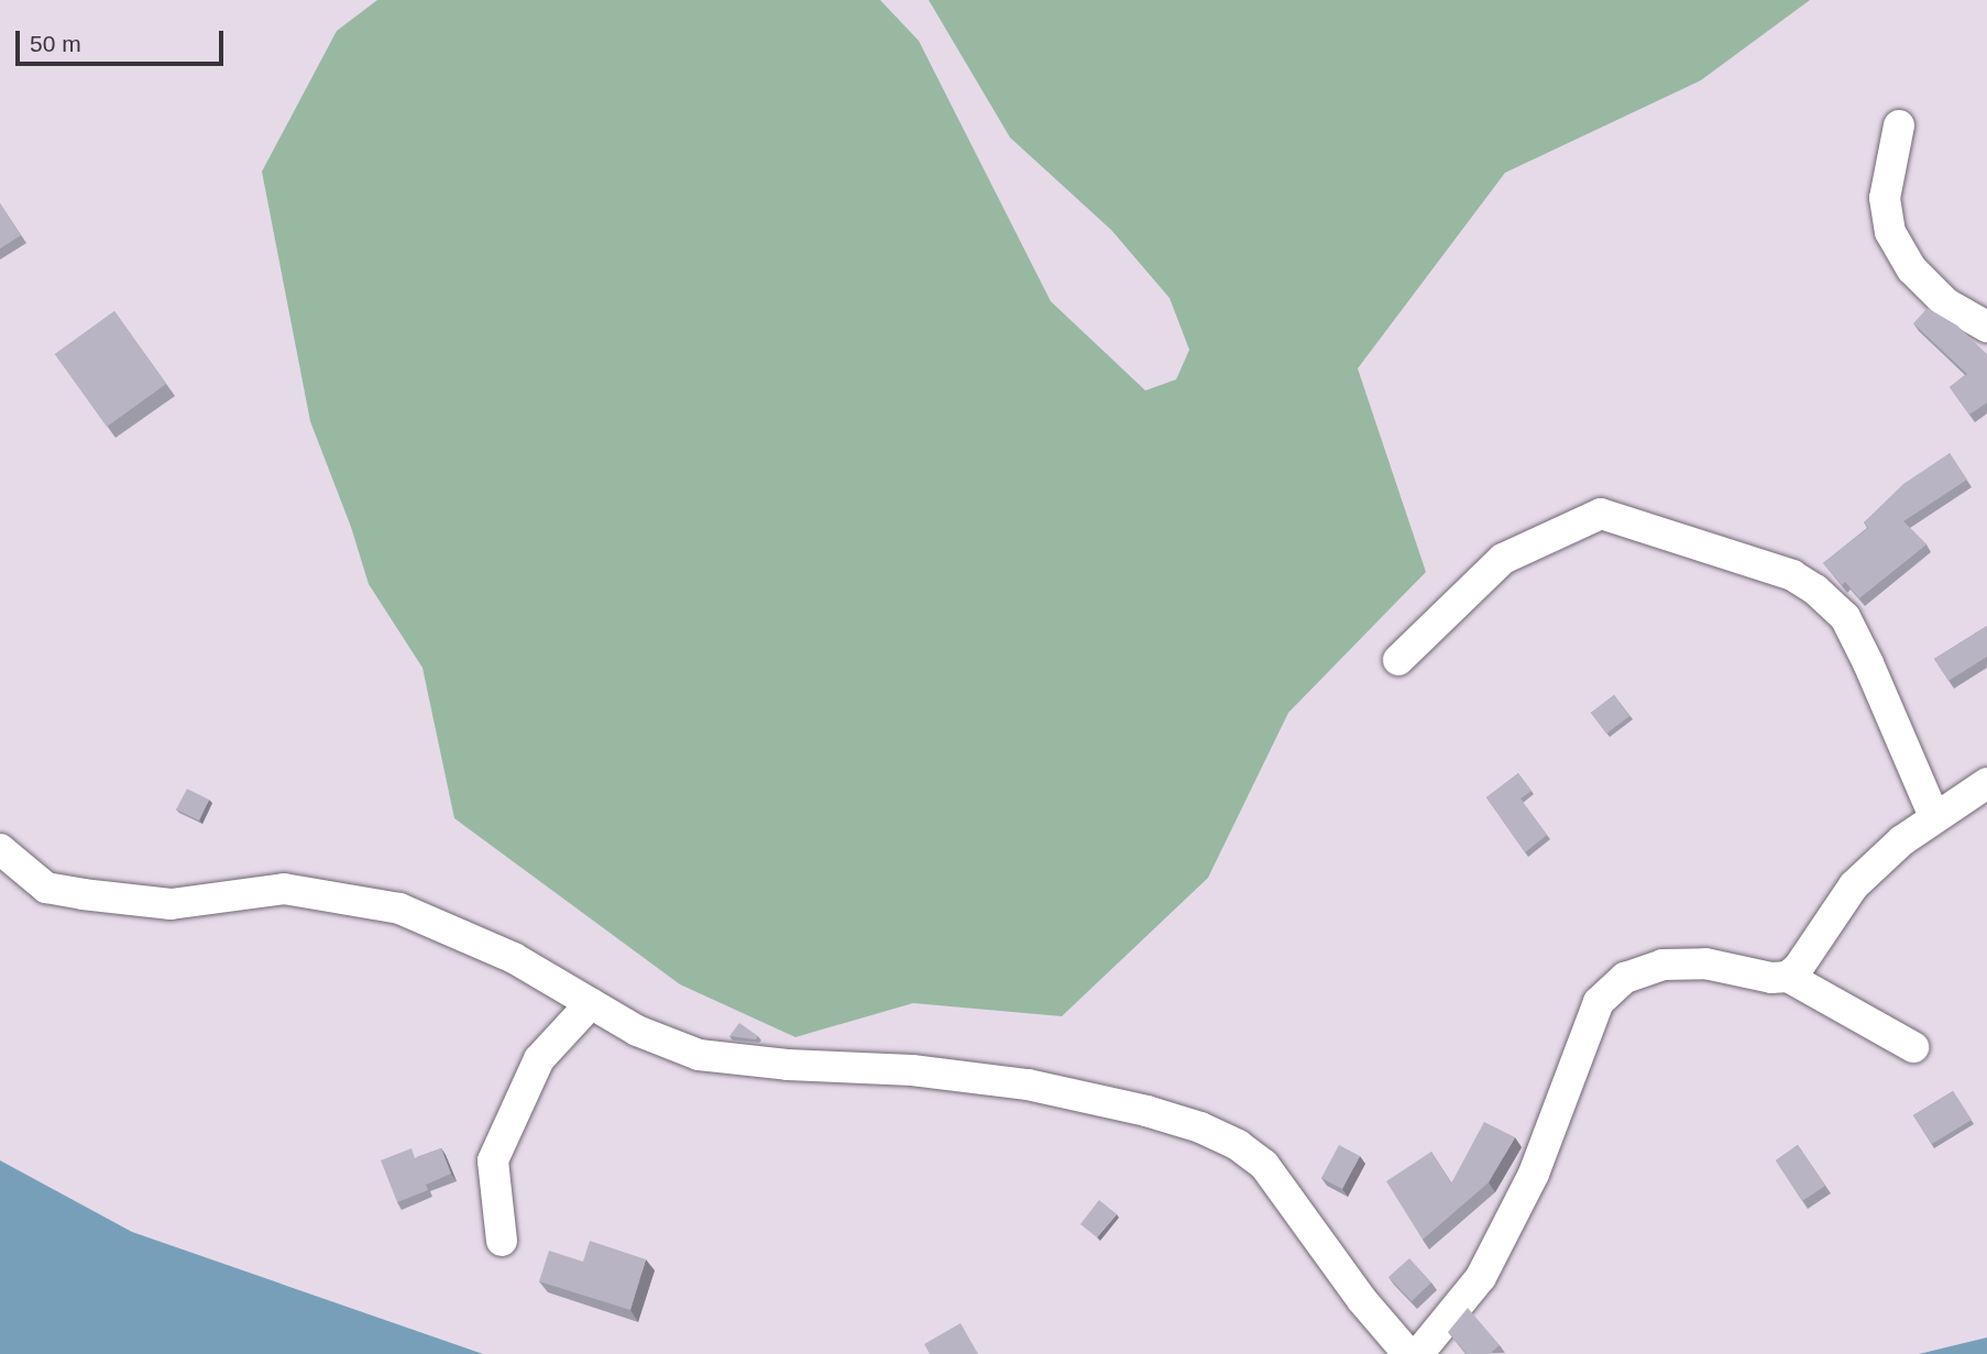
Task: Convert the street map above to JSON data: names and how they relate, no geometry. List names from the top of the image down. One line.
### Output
{"scale_bar":"50 m"}
